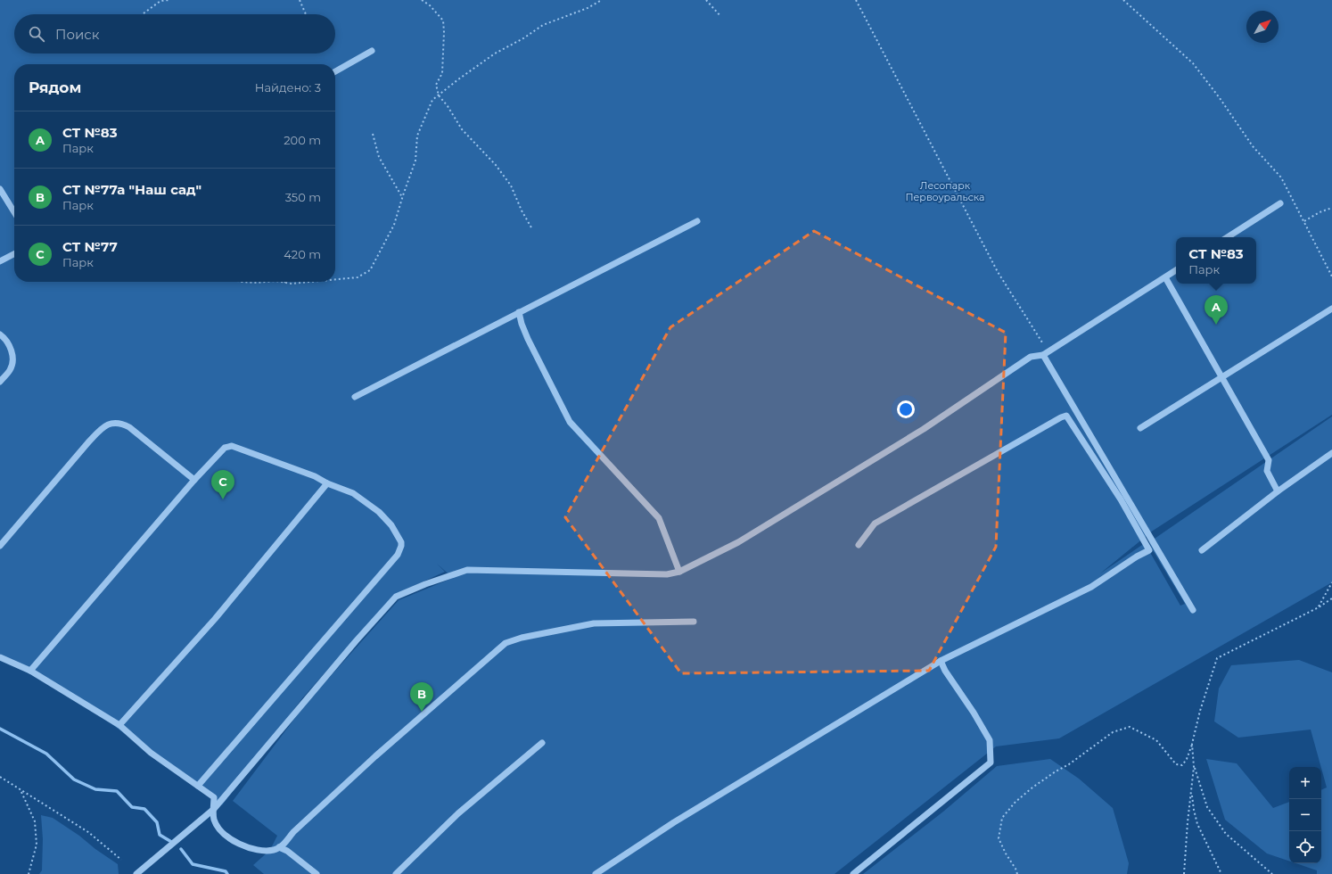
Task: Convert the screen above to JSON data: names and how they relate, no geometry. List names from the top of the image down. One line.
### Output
{"parks":["Лесопарк Первоуральска"],"north":"top right","page":{"search":"Поиск","heading":["Рядом","Найдено: 3"],"list":[{"mark":"A","name":"СТ №83","note":"Парк","value":"200 m"},{"mark":"B","name":"СТ №77а \"Наш сад\"","note":"Парк","value":"350 m"},{"mark":"C","name":"СТ №77","note":"Парк","value":"420 m"}],"popup":["СТ №83","Парк"],"pins":["A","C","B"],"map_buttons":["+","−"]}}
